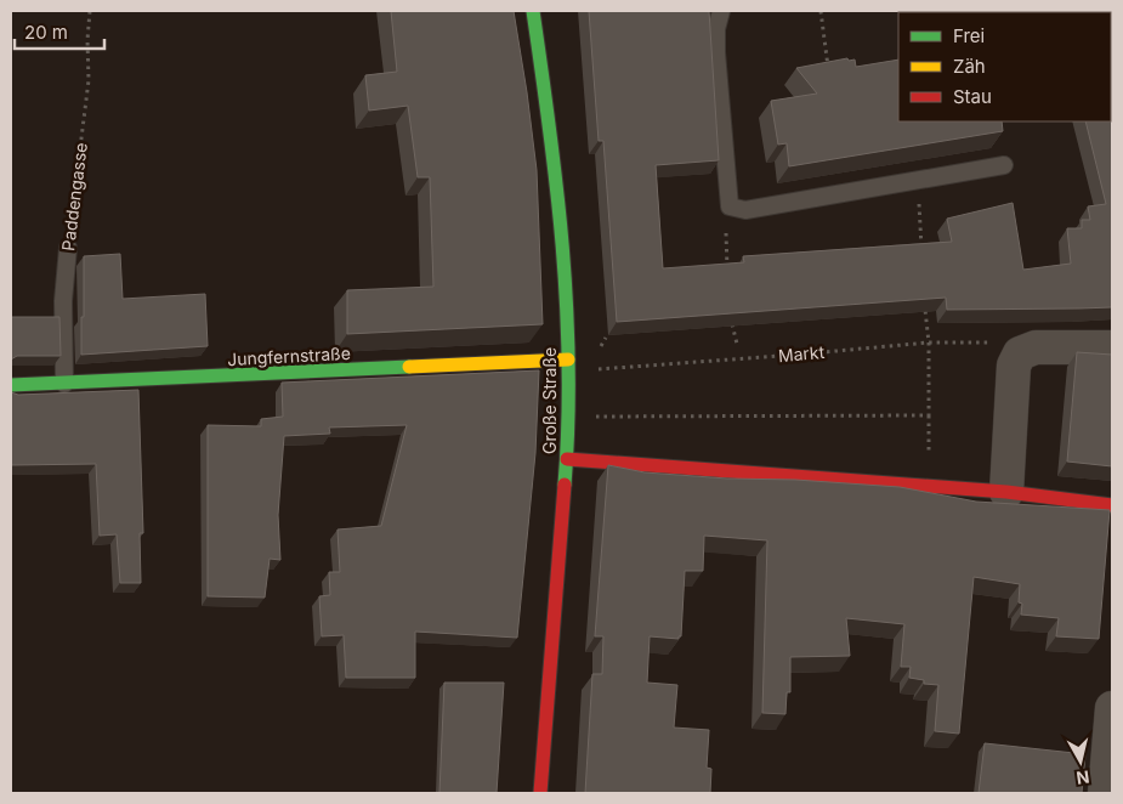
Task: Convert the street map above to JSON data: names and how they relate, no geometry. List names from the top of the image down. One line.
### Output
{"streets":{"street":["Jungfernstraße","Große Straße"],"lane":["Paddengasse"],"path":["Markt"]},"crossings":[["Paddengasse","Jungfernstraße"],["Markt","Jungfernstraße"],["Markt","Große Straße"],["Jungfernstraße","Große Straße"]],"legend":["Frei","Zäh","Stau"],"scale_bar":"20 m","north":"bottom"}
